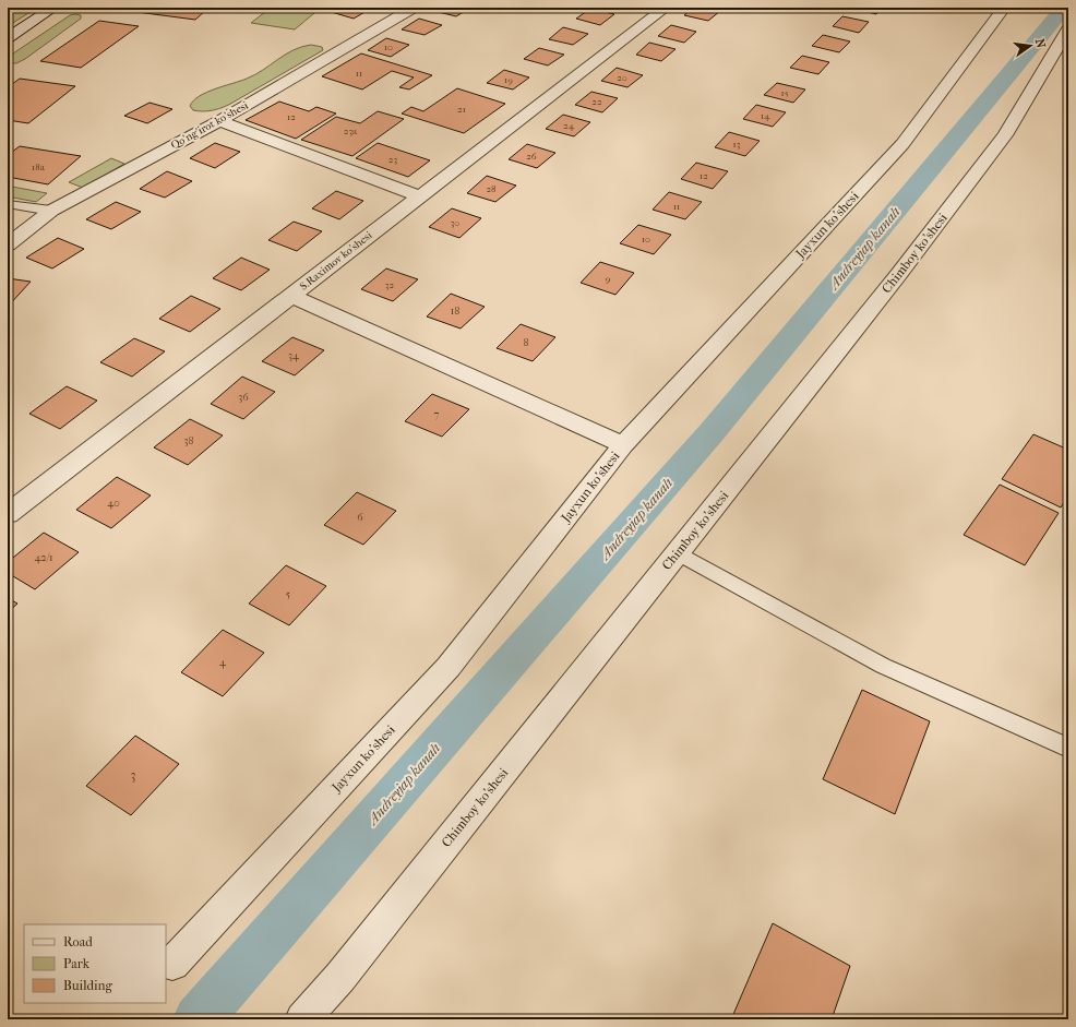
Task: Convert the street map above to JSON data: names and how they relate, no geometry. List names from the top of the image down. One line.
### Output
{"streets":{"street":["Qo'ng'irot ko'shesi","Jayxun ko'shesi","Chimboy ko'shesi","S.Raximov ko'shesi"]},"water":["Andreyjap kanalı"],"house_numbers":["10","11","20","19","15","22","21","14","12","24","23a","13","26","23","18a","12","28","11","30","10","9","32","18","8","34","36","7","38","40","6","42/1","5","4","3"],"legend":["Road","Park","Building"],"north":"right"}
